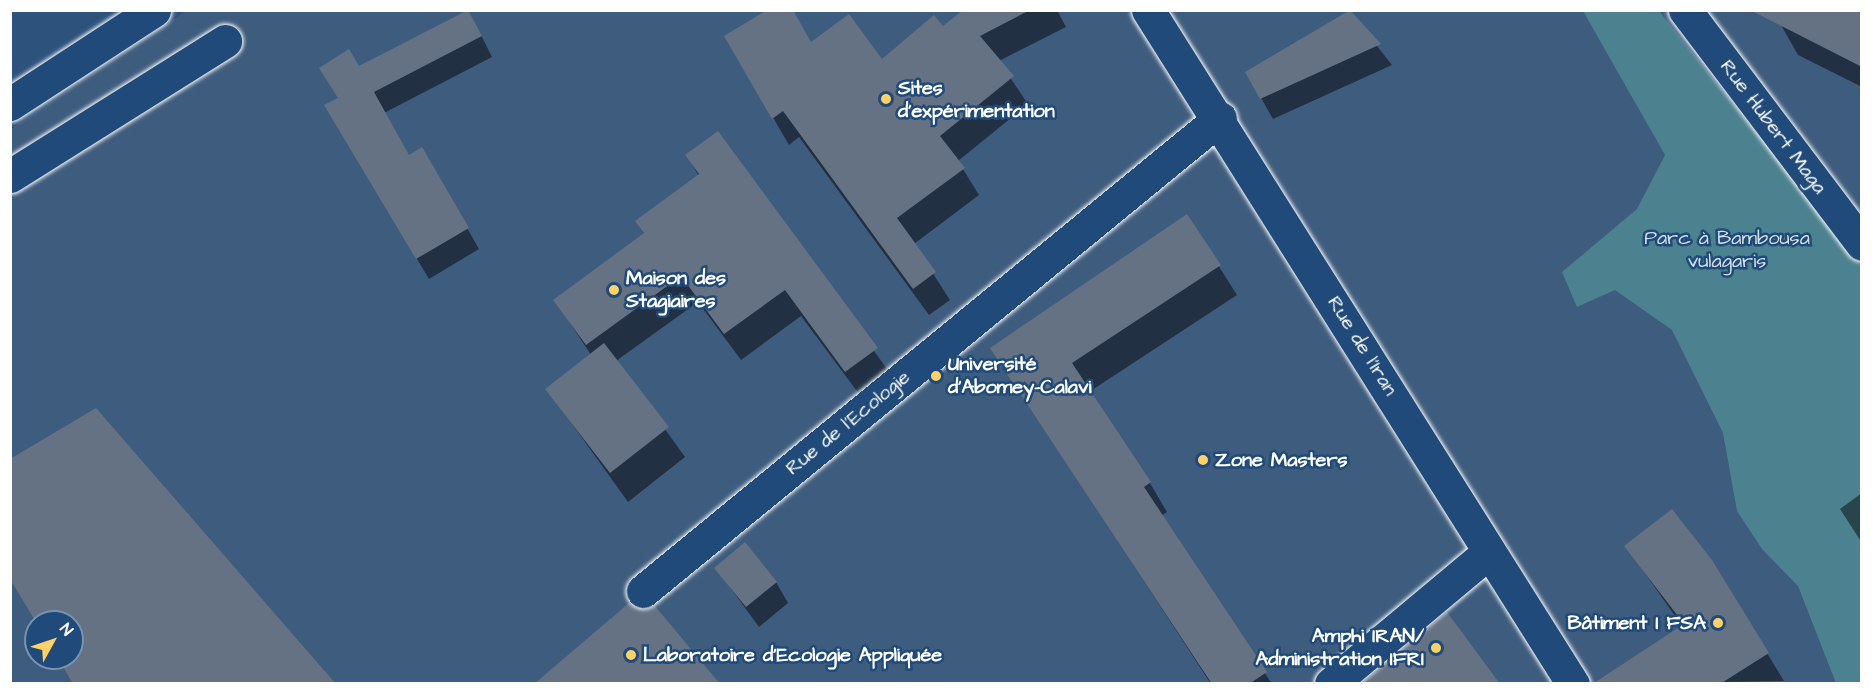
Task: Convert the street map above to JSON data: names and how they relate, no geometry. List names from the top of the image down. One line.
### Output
{"streets":{"street":["Rue Hubert Maga","Rue de l'Iran","Rue de l'Ecologie"]},"crossings":[["Rue de l'Iran","Rue de l'Ecologie"]],"parks":["Parc à Bambousa vulagaris"],"places":["Sites d'expérimentation","Maison des Stagiaires","Université d'Abomey-Calavi","Zone Masters","Bâtiment I FSA","Amphi IRAN/ Administration IFRI","Laboratoire d'Ecologie Appliquée"],"north":"top right"}
